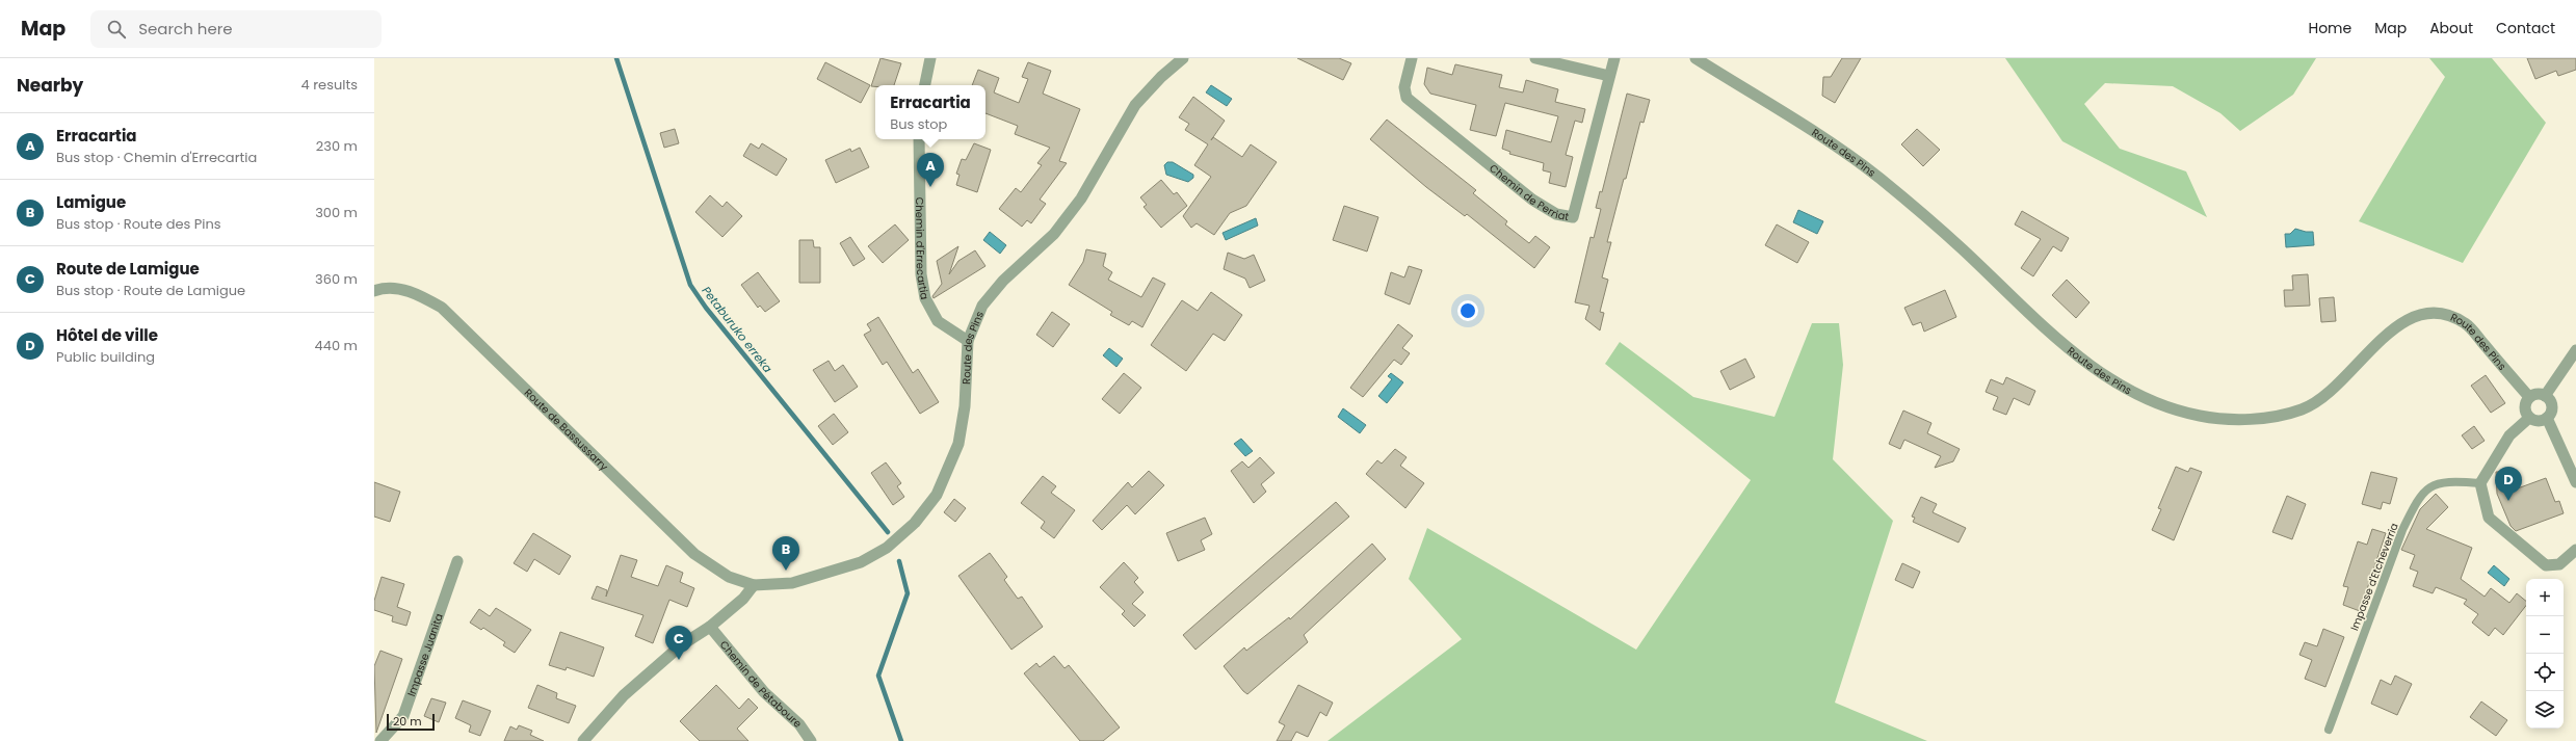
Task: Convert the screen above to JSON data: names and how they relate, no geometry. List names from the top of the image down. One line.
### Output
{"streets":{"street":["Route des Pins","Chemin de Perriat","Chemin d'Errecartia","Route de Bassussarry","Impasse Juanita","Chemin de Pétaboure"],"lane":["Impasse d'Etcheverria"]},"crossings":[["Route des Pins","Chemin d'Errecartia"],["Route des Pins","Route de Bassussarry"]],"water":["Petaburuko erreka"],"scale_bar":"20 m","page":{"header":"Map","search":"Search here","nav":["Home","Map","About","Contact"],"heading":["Nearby","4 results"],"popup":["Erracartia","Bus stop"],"list":[{"mark":"A","name":"Erracartia","note":"Bus stop · Chemin d'Errecartia","value":"230 m"},{"mark":"B","name":"Lamigue","note":"Bus stop · Route des Pins","value":"300 m"},{"mark":"C","name":"Route de Lamigue","note":"Bus stop · Route de Lamigue","value":"360 m"},{"mark":"D","name":"Hôtel de ville","note":"Public building","value":"440 m"}],"pins":["A","D","B","C"],"map_buttons":["+","−"],"scale":"20 m"}}
